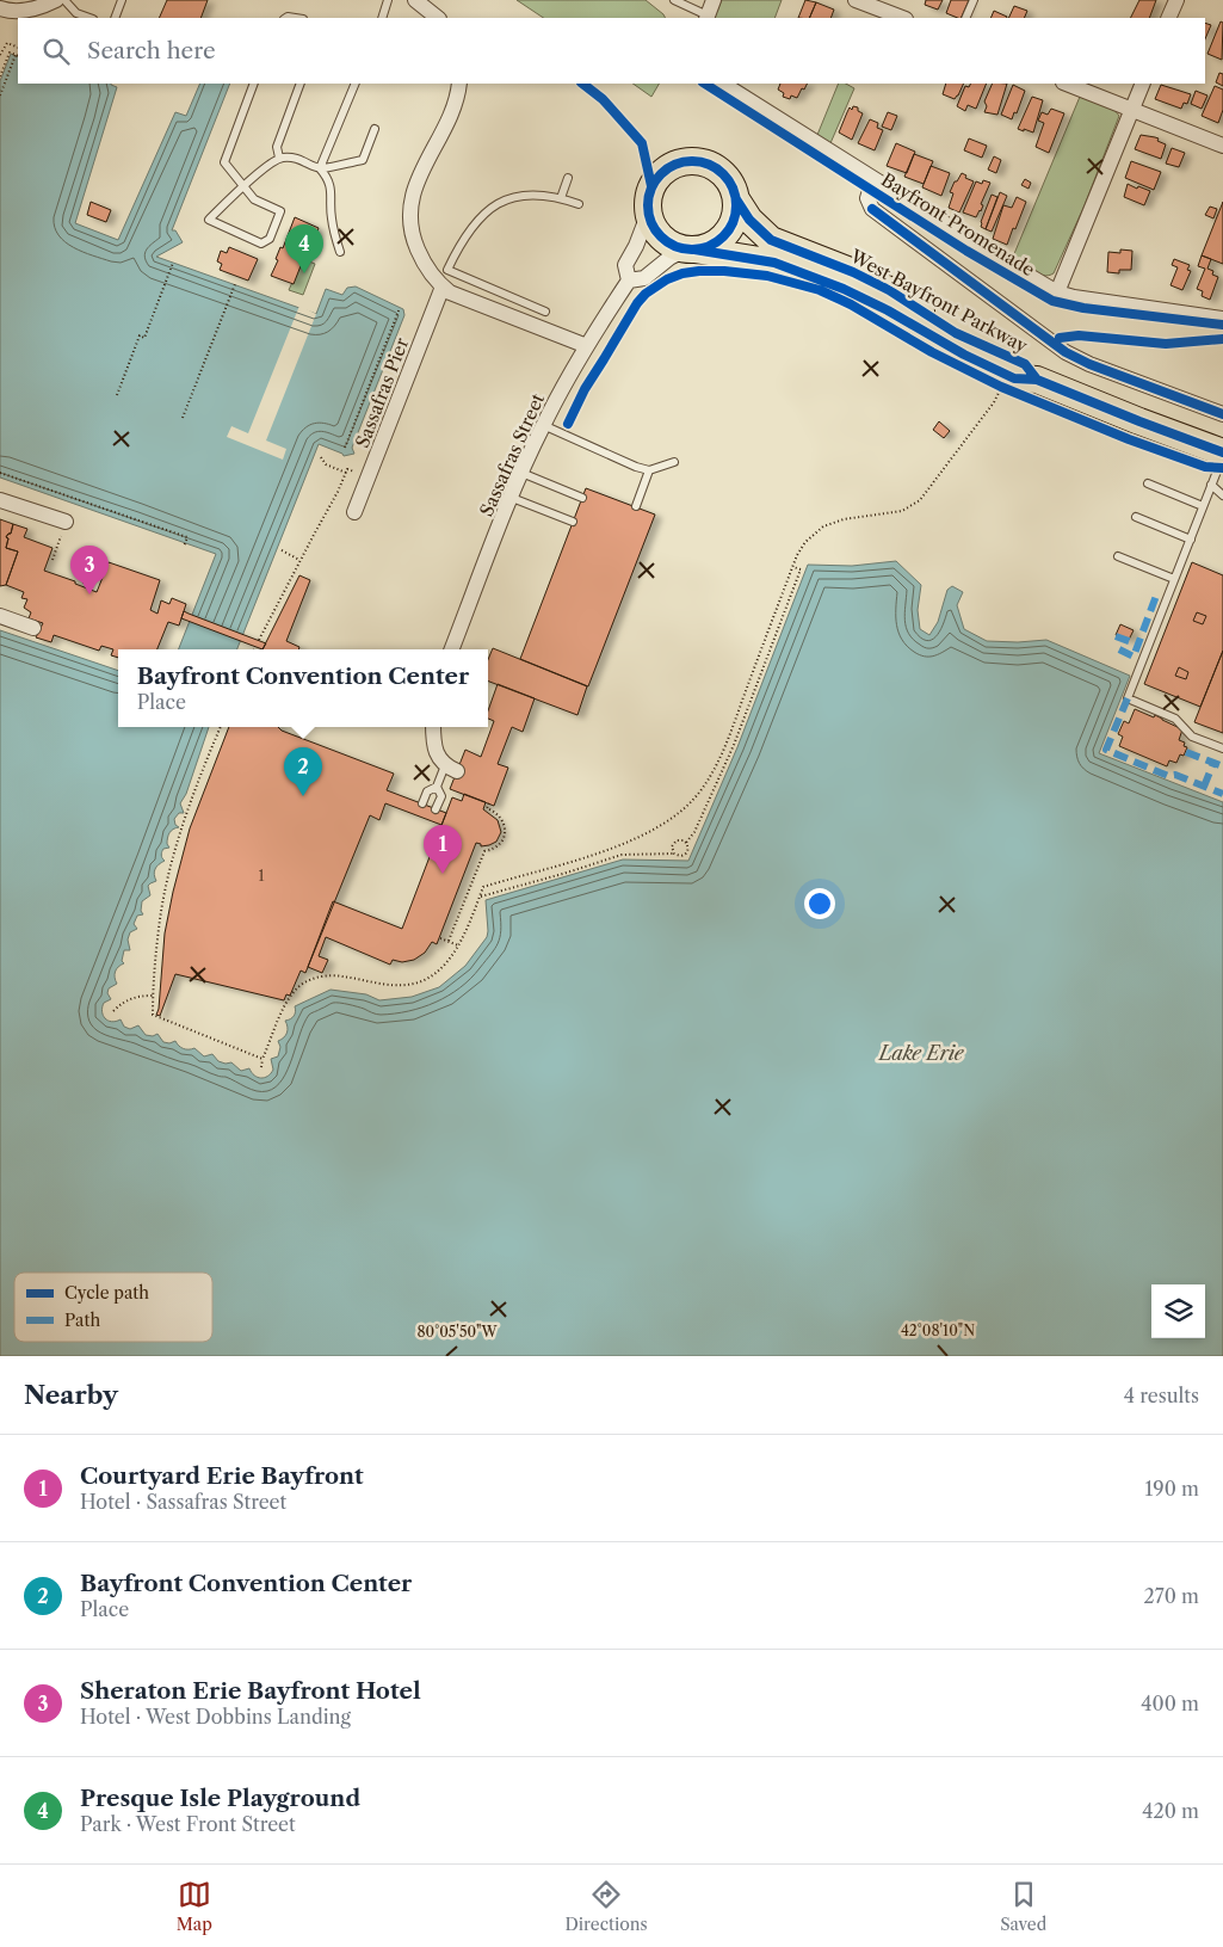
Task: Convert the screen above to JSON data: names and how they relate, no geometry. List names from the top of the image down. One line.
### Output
{"streets":{"highway":["West Bayfront Parkway"],"street":["Sassafras Pier","Sassafras Street"],"cycle path":["Bayfront Promenade"]},"crossings":[["West Bayfront Parkway","Sassafras Street"]],"water":["Lake Erie"],"house_numbers":["1"],"legend":["Cycle path","Path"],"page":{"search":"Search here","pins":["4","3","2","1"],"popup":["Bayfront Convention Center","Place"],"heading":["Nearby","4 results"],"list":[{"mark":"1","name":"Courtyard Erie Bayfront","note":"Hotel · Sassafras Street","value":"190 m"},{"mark":"2","name":"Bayfront Convention Center","note":"Place","value":"270 m"},{"mark":"3","name":"Sheraton Erie Bayfront Hotel","note":"Hotel · West Dobbins Landing","value":"400 m"},{"mark":"4","name":"Presque Isle Playground","note":"Park · West Front Street","value":"420 m"}],"nav":["Map","Directions","Saved"]},"coordinates":["42°08'10\"N","80°05'50\"W"]}
